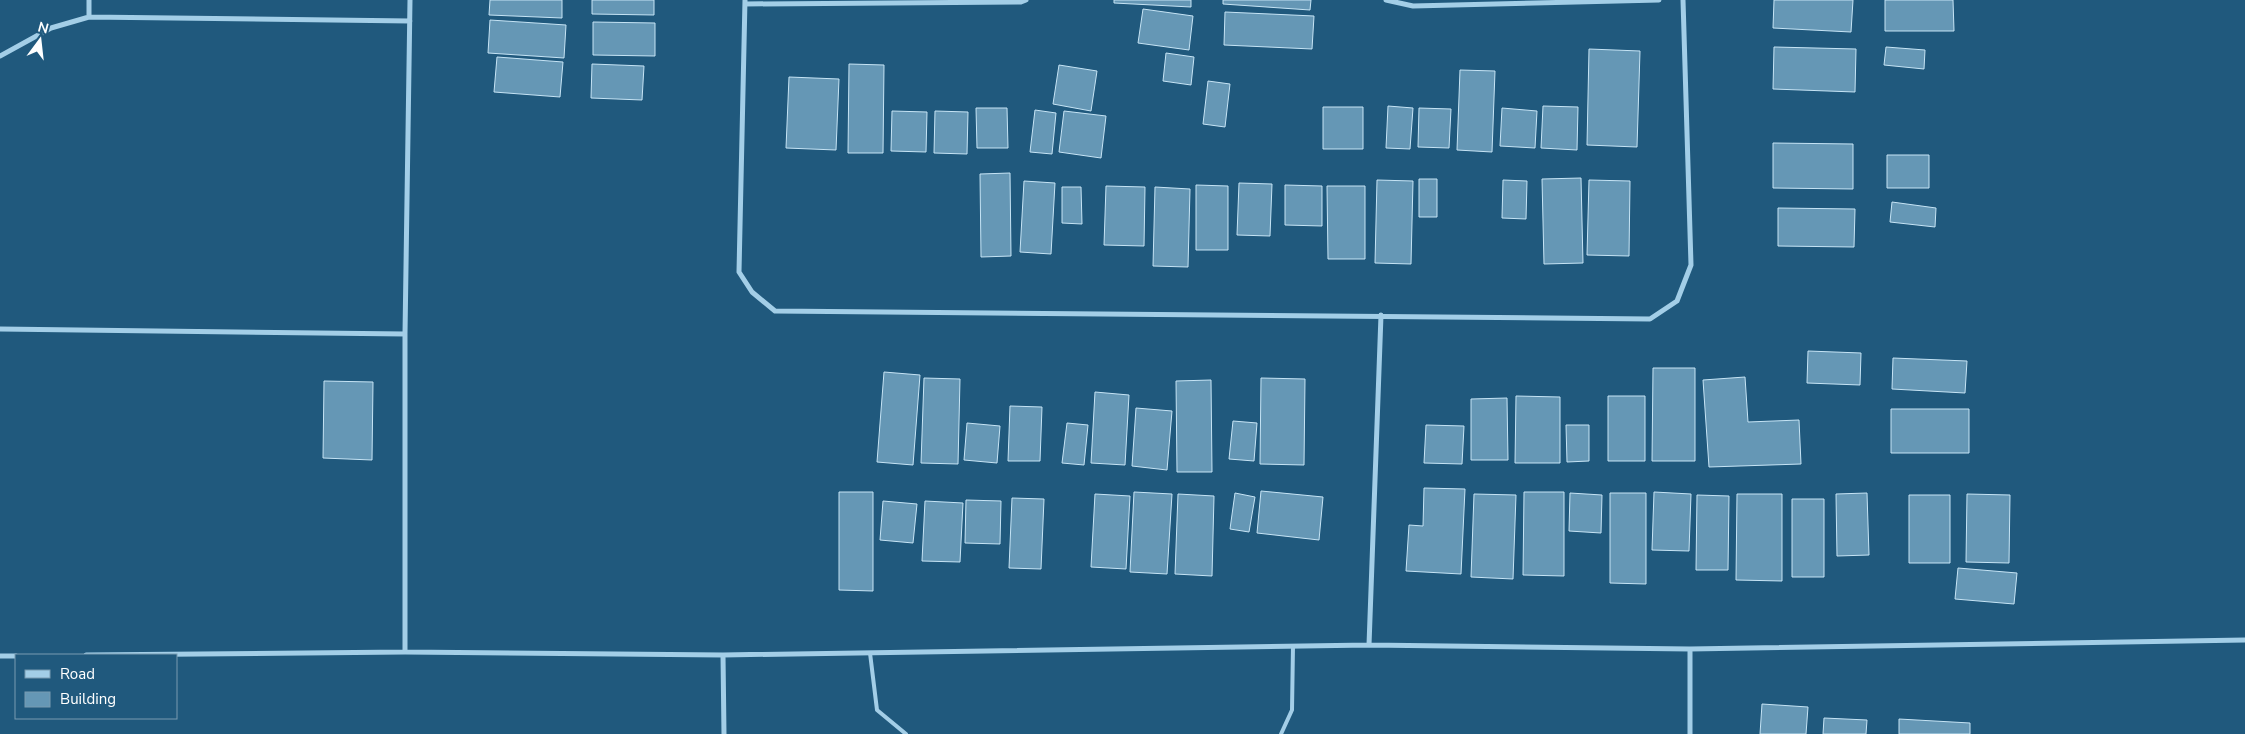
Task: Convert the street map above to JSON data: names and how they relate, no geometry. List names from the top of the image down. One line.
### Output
{"legend":["Road","Building"],"north":"top"}
